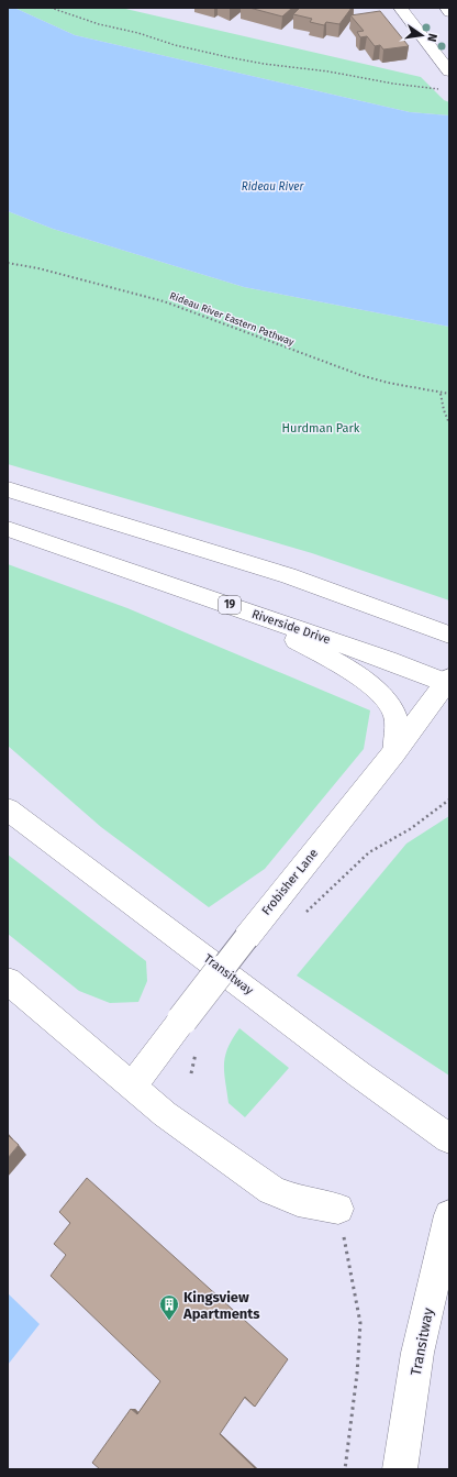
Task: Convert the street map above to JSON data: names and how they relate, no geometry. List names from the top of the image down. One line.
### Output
{"streets":{"main road":["19","Riverside Drive","Frobisher Lane","Transitway"],"path":["Rideau River Eastern Pathway"]},"crossings":[["Riverside Drive","Frobisher Lane"]],"water":["Rideau River"],"parks":["Hurdman Park"],"places":{"building":["Kingsview Apartments"]},"north":"right"}
